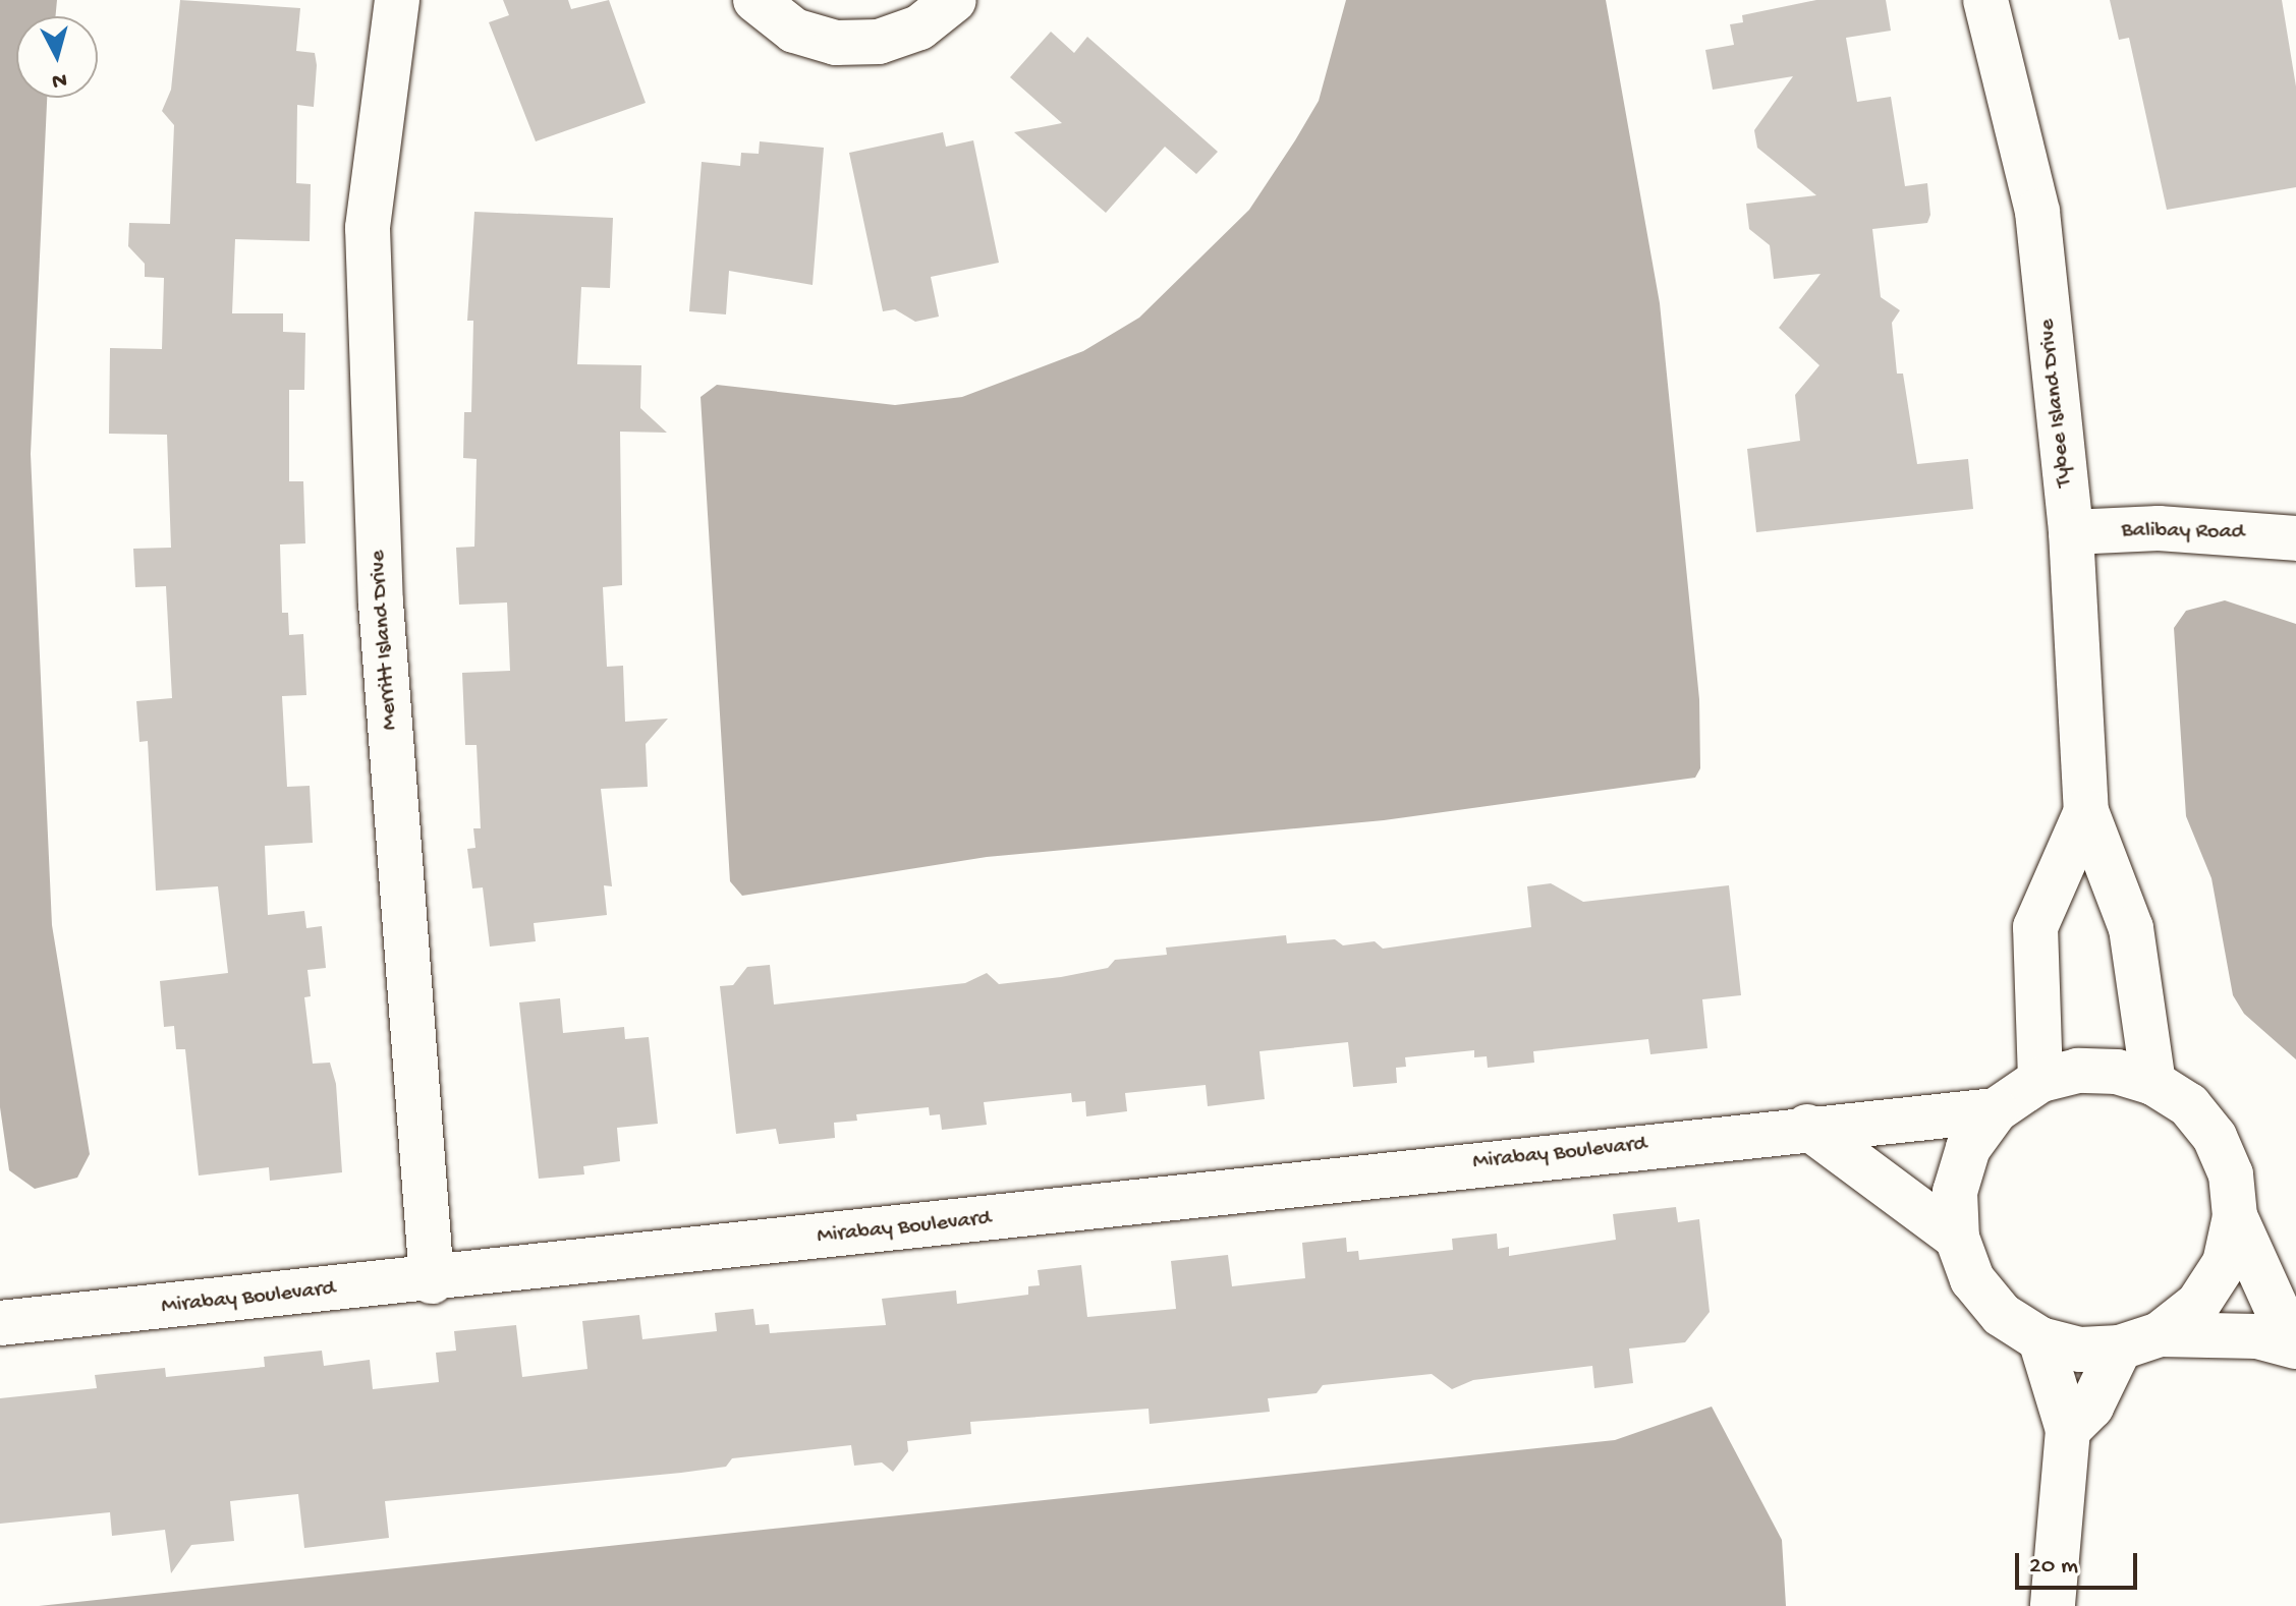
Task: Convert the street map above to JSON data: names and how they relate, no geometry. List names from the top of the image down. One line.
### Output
{"streets":{"street":["Tybee Island Drive","Balibay Road","Merritt Island Drive","Mirabay Boulevard"]},"crossings":[["Tybee Island Drive","Balibay Road"],["Tybee Island Drive","Mirabay Boulevard"],["Merritt Island Drive","Mirabay Boulevard"]],"scale_bar":"20 m","north":"bottom"}
